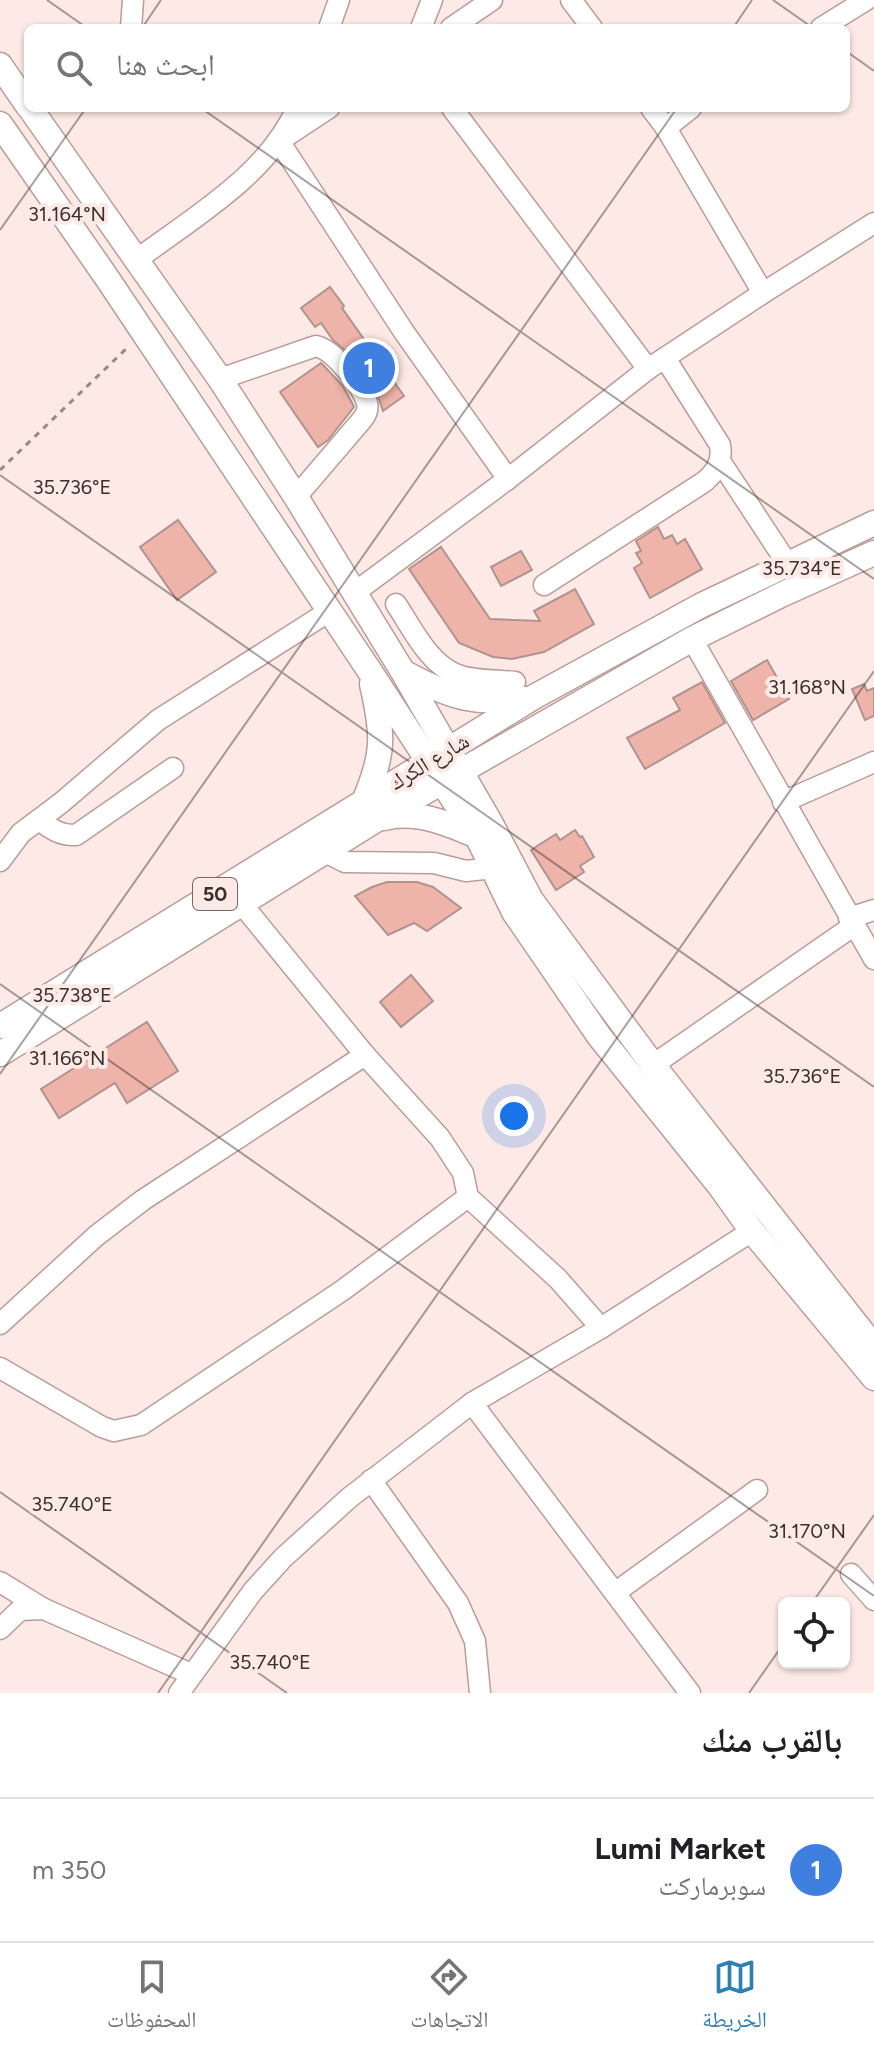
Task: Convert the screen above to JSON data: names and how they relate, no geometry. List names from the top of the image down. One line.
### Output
{"streets":{"main road":["شارع الكرك","50"]},"page":{"search":"ابحث هنا","pins":"1","heading":"بالقرب منك","list":[{"mark":"1","name":"Lumi Market","note":"سوبرماركت","value":"350 m"}],"nav":["الخريطة","الاتجاهات","المحفوظات"]},"coordinates":["31.164°N","35.736°E","35.734°E","31.168°N","35.738°E","31.166°N","35.740°E","31.170°N"]}
